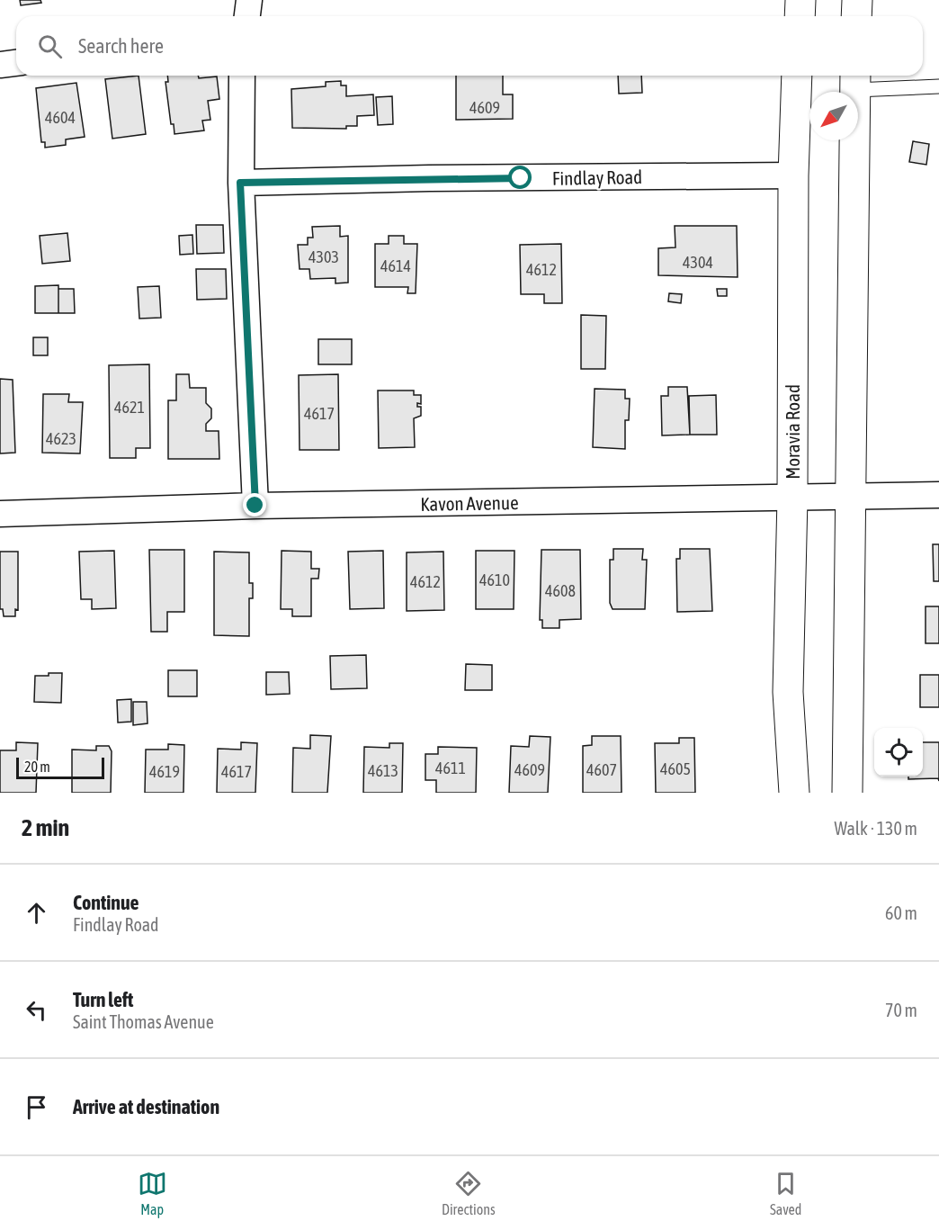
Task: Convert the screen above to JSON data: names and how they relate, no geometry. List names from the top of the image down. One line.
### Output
{"streets":{"main road":["Moravia Road"],"street":["Findlay Road","Kavon Avenue"]},"crossings":[["Findlay Road","Moravia Road"],["Moravia Road","Kavon Avenue"]],"house_numbers":["4609","4604","4303","4304","4614","4612","4621","4617","4623","4610","4612","4608","4611","4605","4609","4607","4613","4619","4617"],"scale_bar":"20 m","north":"bottom left","page":{"search":"Search here","scale":"20 m","heading":["2 min","Walk · 130 m"],"list":[["Continue","Findlay Road","60 m"],["Turn left","Saint Thomas Avenue","70 m"],"Arrive at destination"],"nav":["Map","Directions","Saved"]}}
